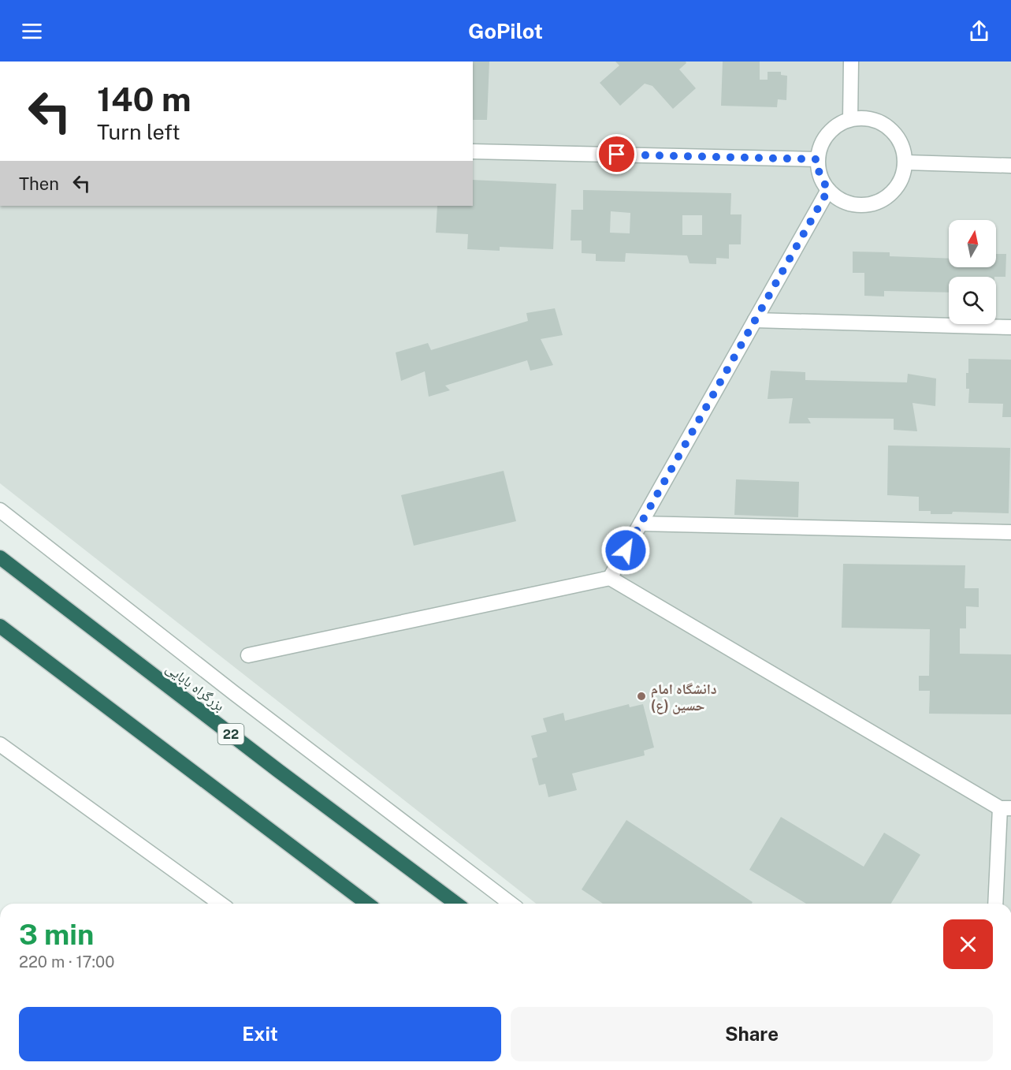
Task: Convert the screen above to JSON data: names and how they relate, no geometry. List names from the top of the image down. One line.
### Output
{"streets":{"highway":["بزرگراه بابایی","22"]},"places":["دانشگاه امام حسین (ع)"],"north":"top","page":{"header":"GoPilot","turn":["140 m","Turn left"],"then":"Then","heading":["3 min","220 m · 17:00"],"buttons":["Exit","Share"]}}
